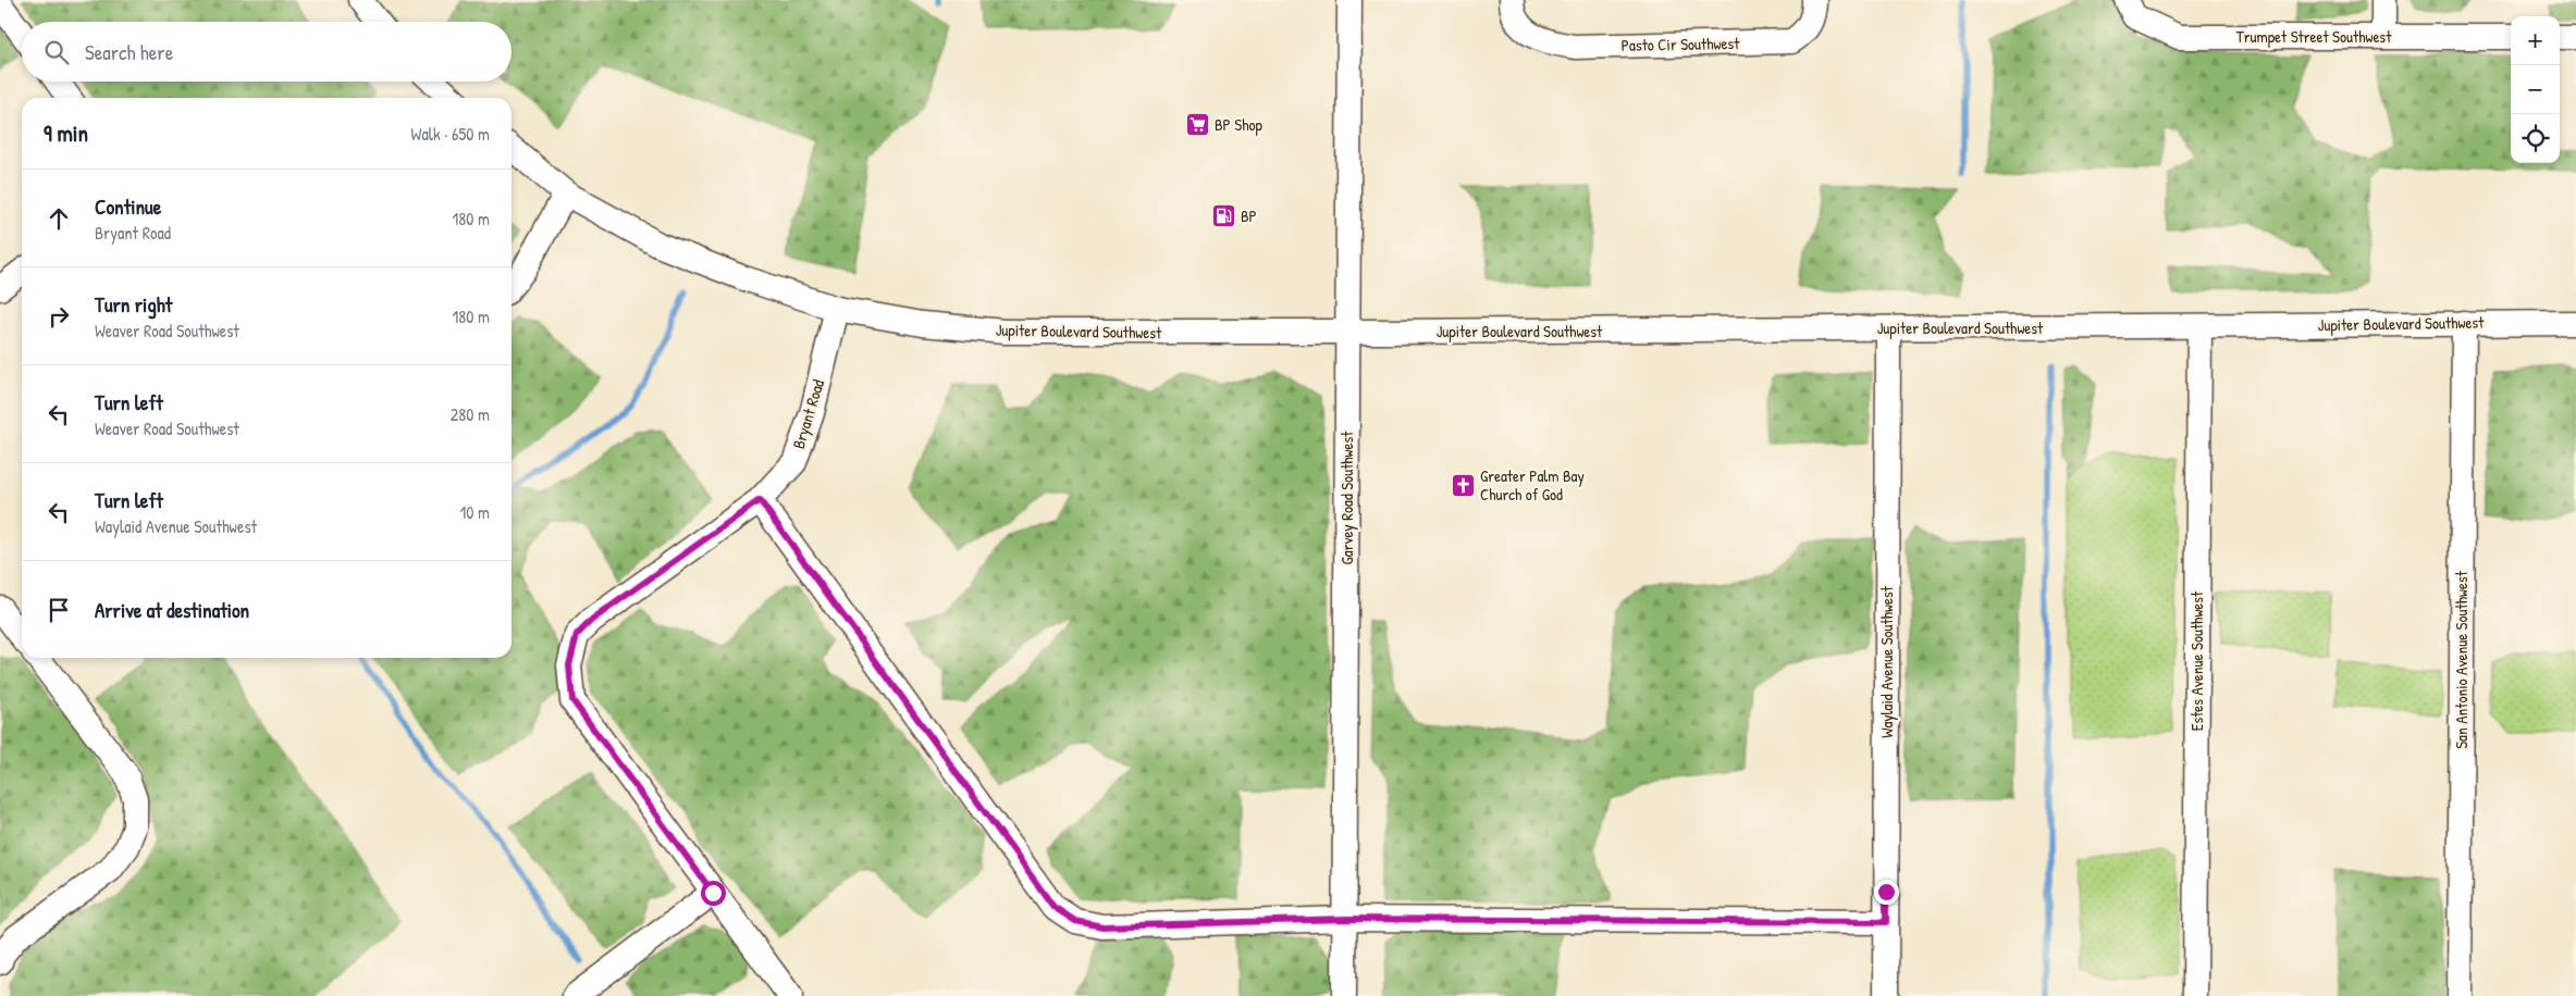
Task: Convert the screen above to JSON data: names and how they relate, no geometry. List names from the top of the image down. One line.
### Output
{"streets":{"street":["Trumpet Street Southwest","Pasto Cir Southwest","Jupiter Boulevard Southwest","Bryant Road","Garvey Road Southwest","San Antonio Avenue Southwest","Estes Avenue Southwest","Waylaid Avenue Southwest"]},"crossings":[["Jupiter Boulevard Southwest","Bryant Road"],["Jupiter Boulevard Southwest","Garvey Road Southwest"],["Jupiter Boulevard Southwest","San Antonio Avenue Southwest"],["Jupiter Boulevard Southwest","Estes Avenue Southwest"],["Jupiter Boulevard Southwest","Waylaid Avenue Southwest"]],"places":{"supermarket":["BP Shop"],"fuel station":["BP"],"church":["Greater Palm Bay Church of God"]},"page":{"map_buttons":["+","−"],"search":"Search here","heading":["9 min","Walk · 650 m"],"list":[["Continue","Bryant Road","180 m"],["Turn right","Weaver Road Southwest","180 m"],["Turn left","Weaver Road Southwest","280 m"],["Turn left","Waylaid Avenue Southwest","10 m"],"Arrive at destination"]}}
